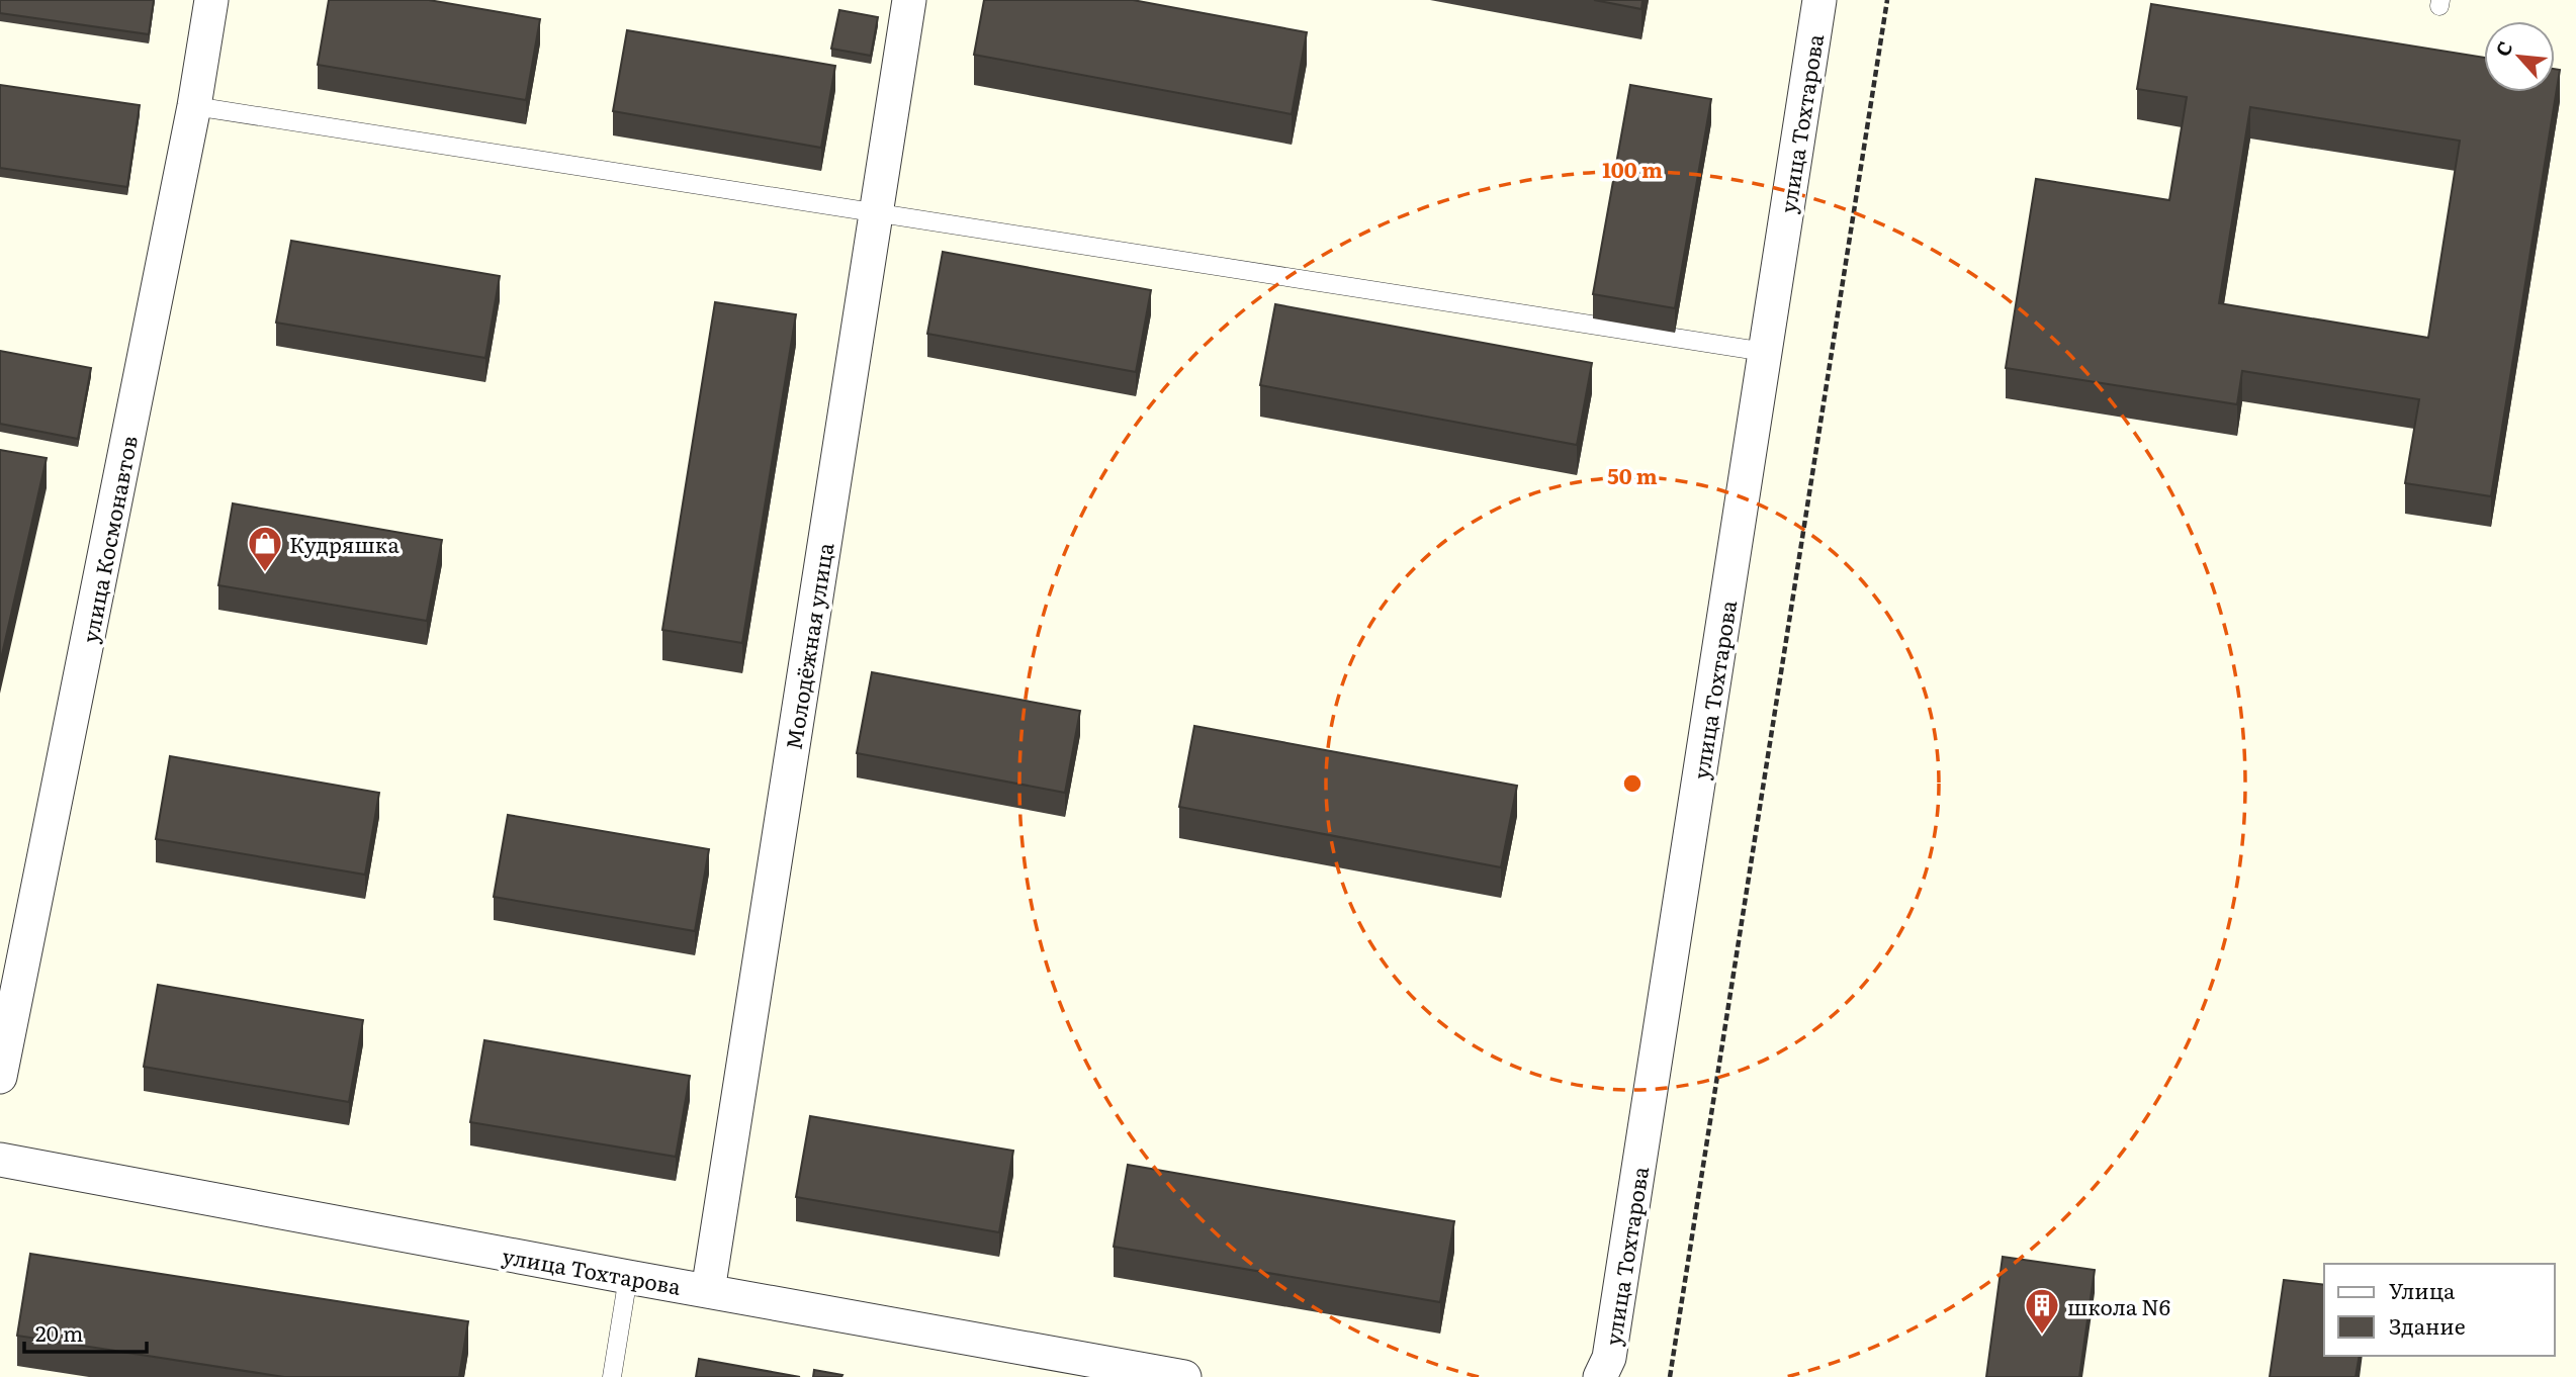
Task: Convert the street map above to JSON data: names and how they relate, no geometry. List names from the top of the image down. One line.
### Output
{"streets":{"street":["улица Тохтарова","улица Космонавтов","Молодёжная улица"]},"crossings":[["улица Тохтарова","Молодёжная улица"]],"places":{"shop":["Кудряшка"],"building":["школа N6"]},"legend":["Улица","Здание"],"scale_bar":"20 m","north":"top left","rings":["100 m","50 m"]}
